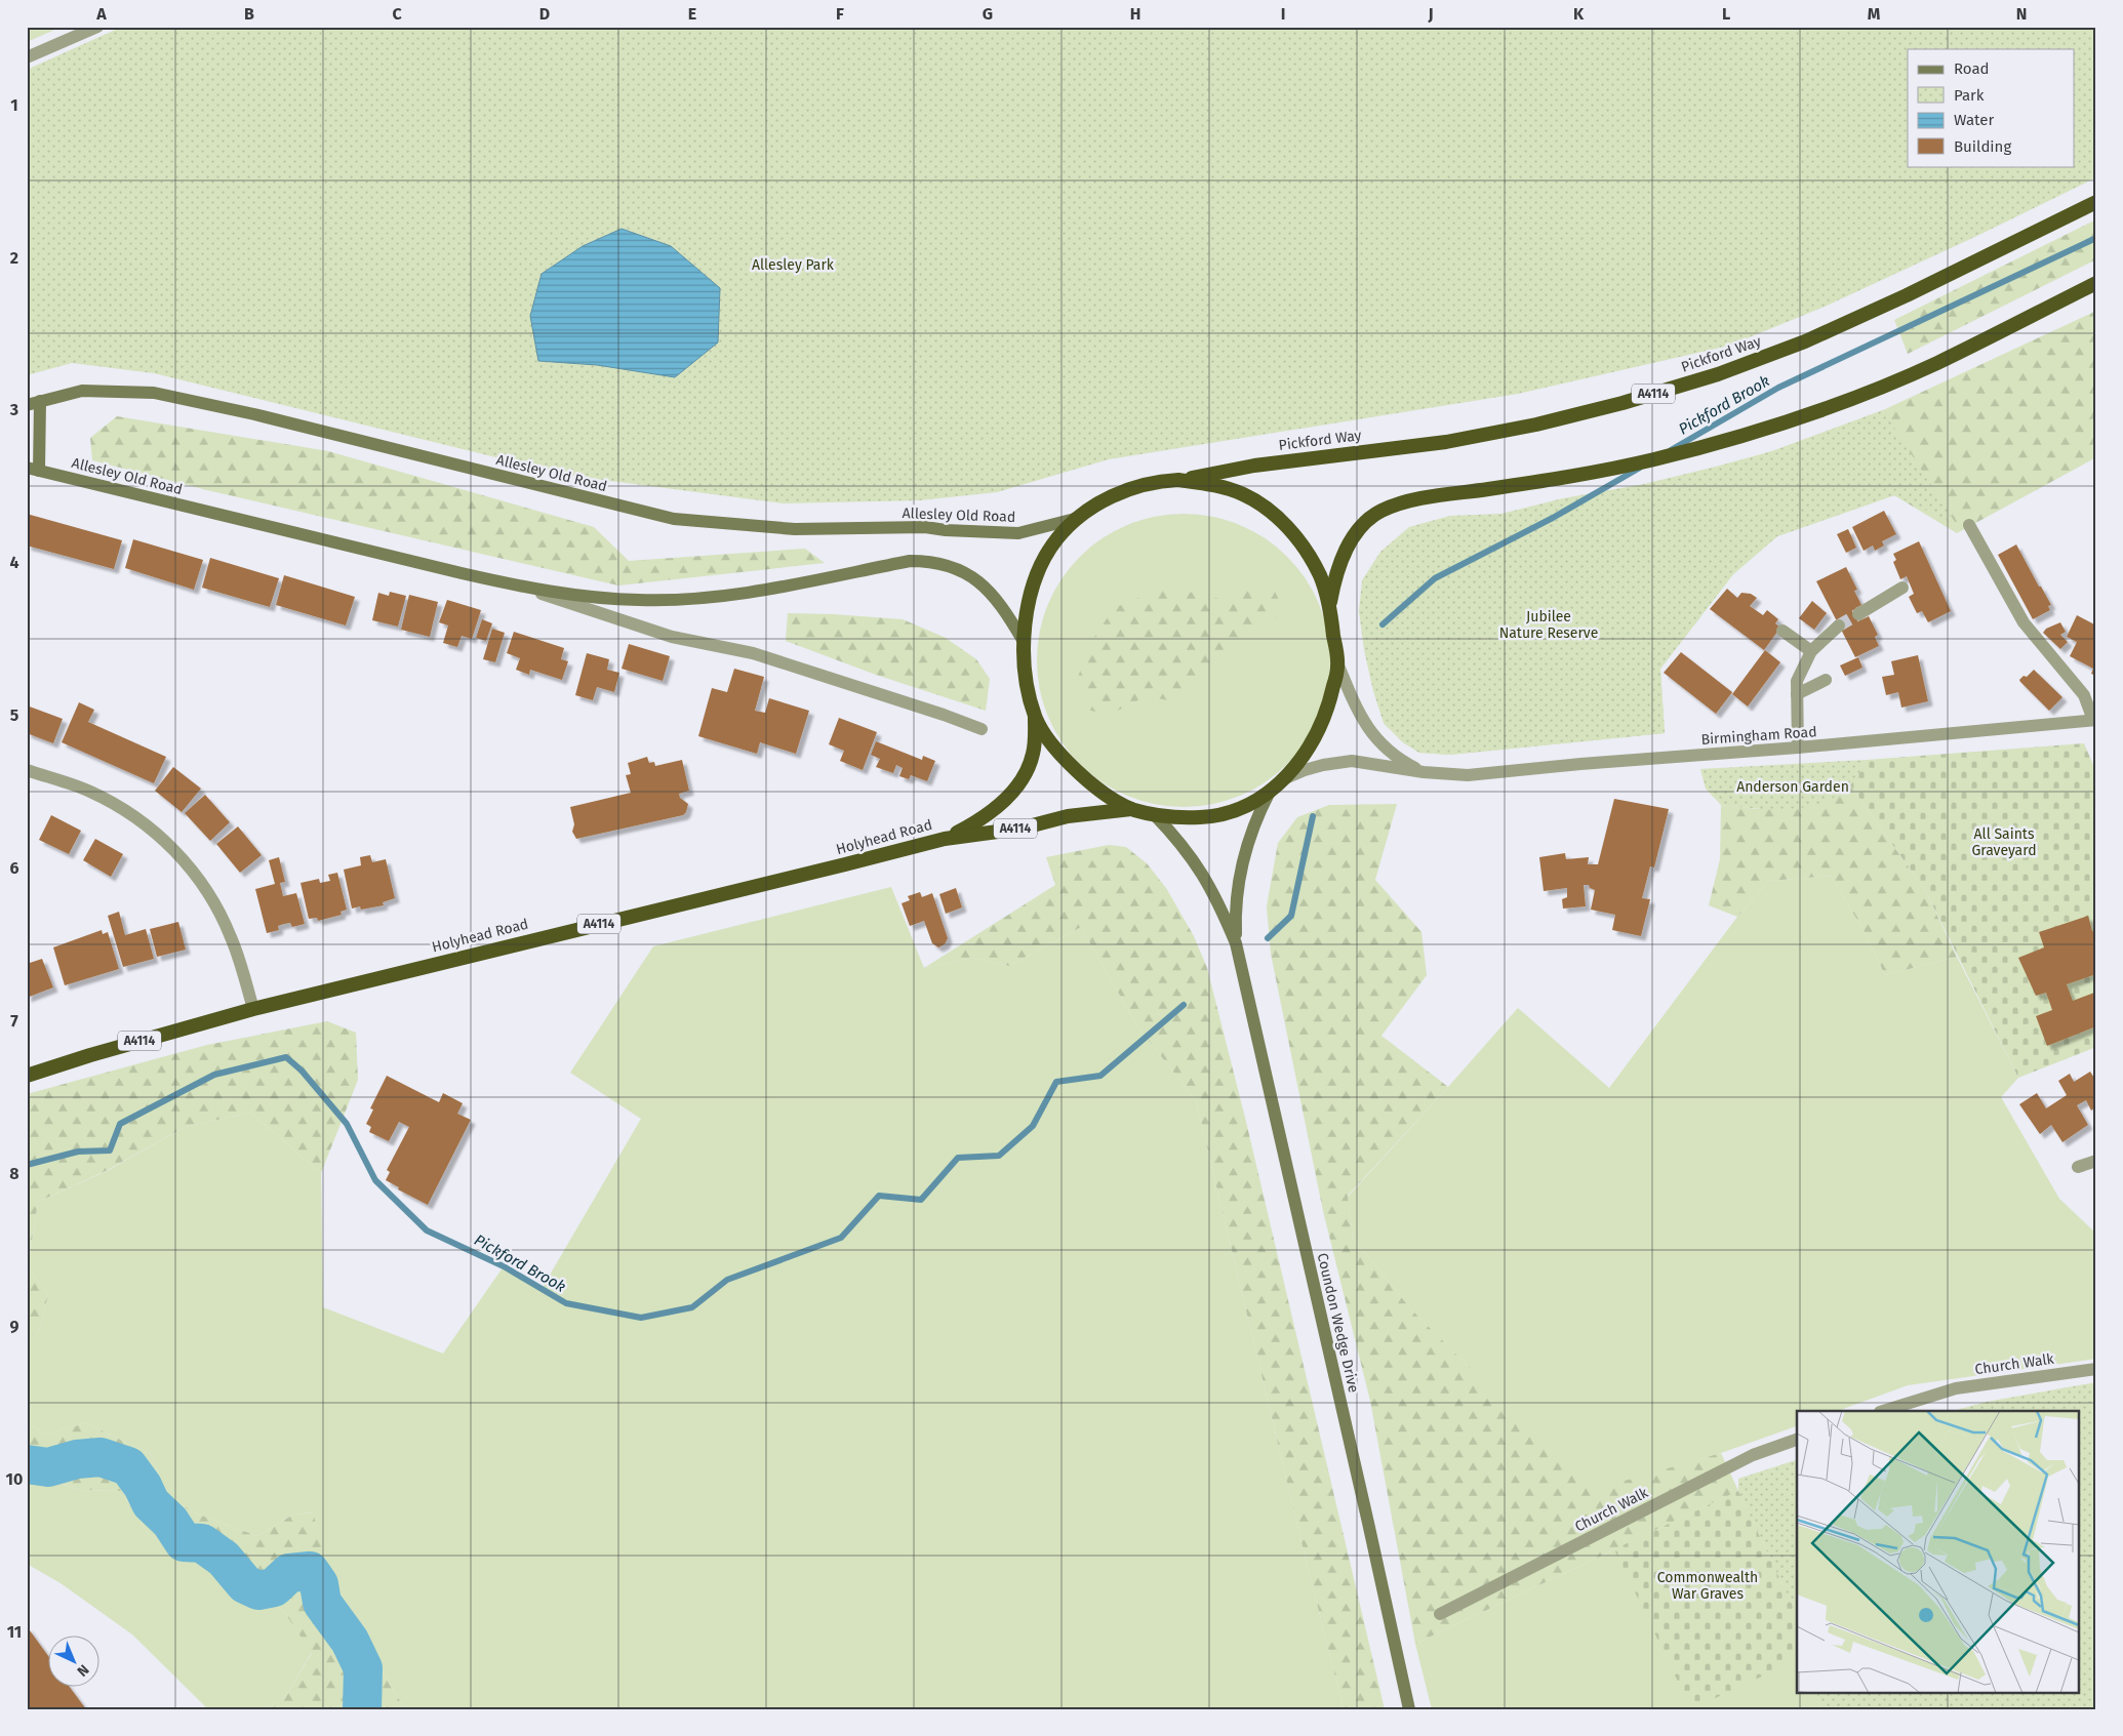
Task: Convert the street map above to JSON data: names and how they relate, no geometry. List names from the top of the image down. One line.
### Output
{"streets":{"highway":["Pickford Way","A4114","Holyhead Road"],"main road":["Allesley Old Road","Coundon Wedge Drive"],"street":["Birmingham Road","Church Walk"]},"water":["Pickford Brook"],"parks":["Allesley Park","Jubilee Nature Reserve","Anderson Garden","All Saints Graveyard","Commonwealth War Graves"],"legend":["Road","Park","Water","Building"],"north":"bottom right","grid":{"columns":["A","B","C","D","E","F","G","H","I","J","K","L","M","N"],"rows":["1","2","3","4","5","6","7","8","9","10","11"]}}
